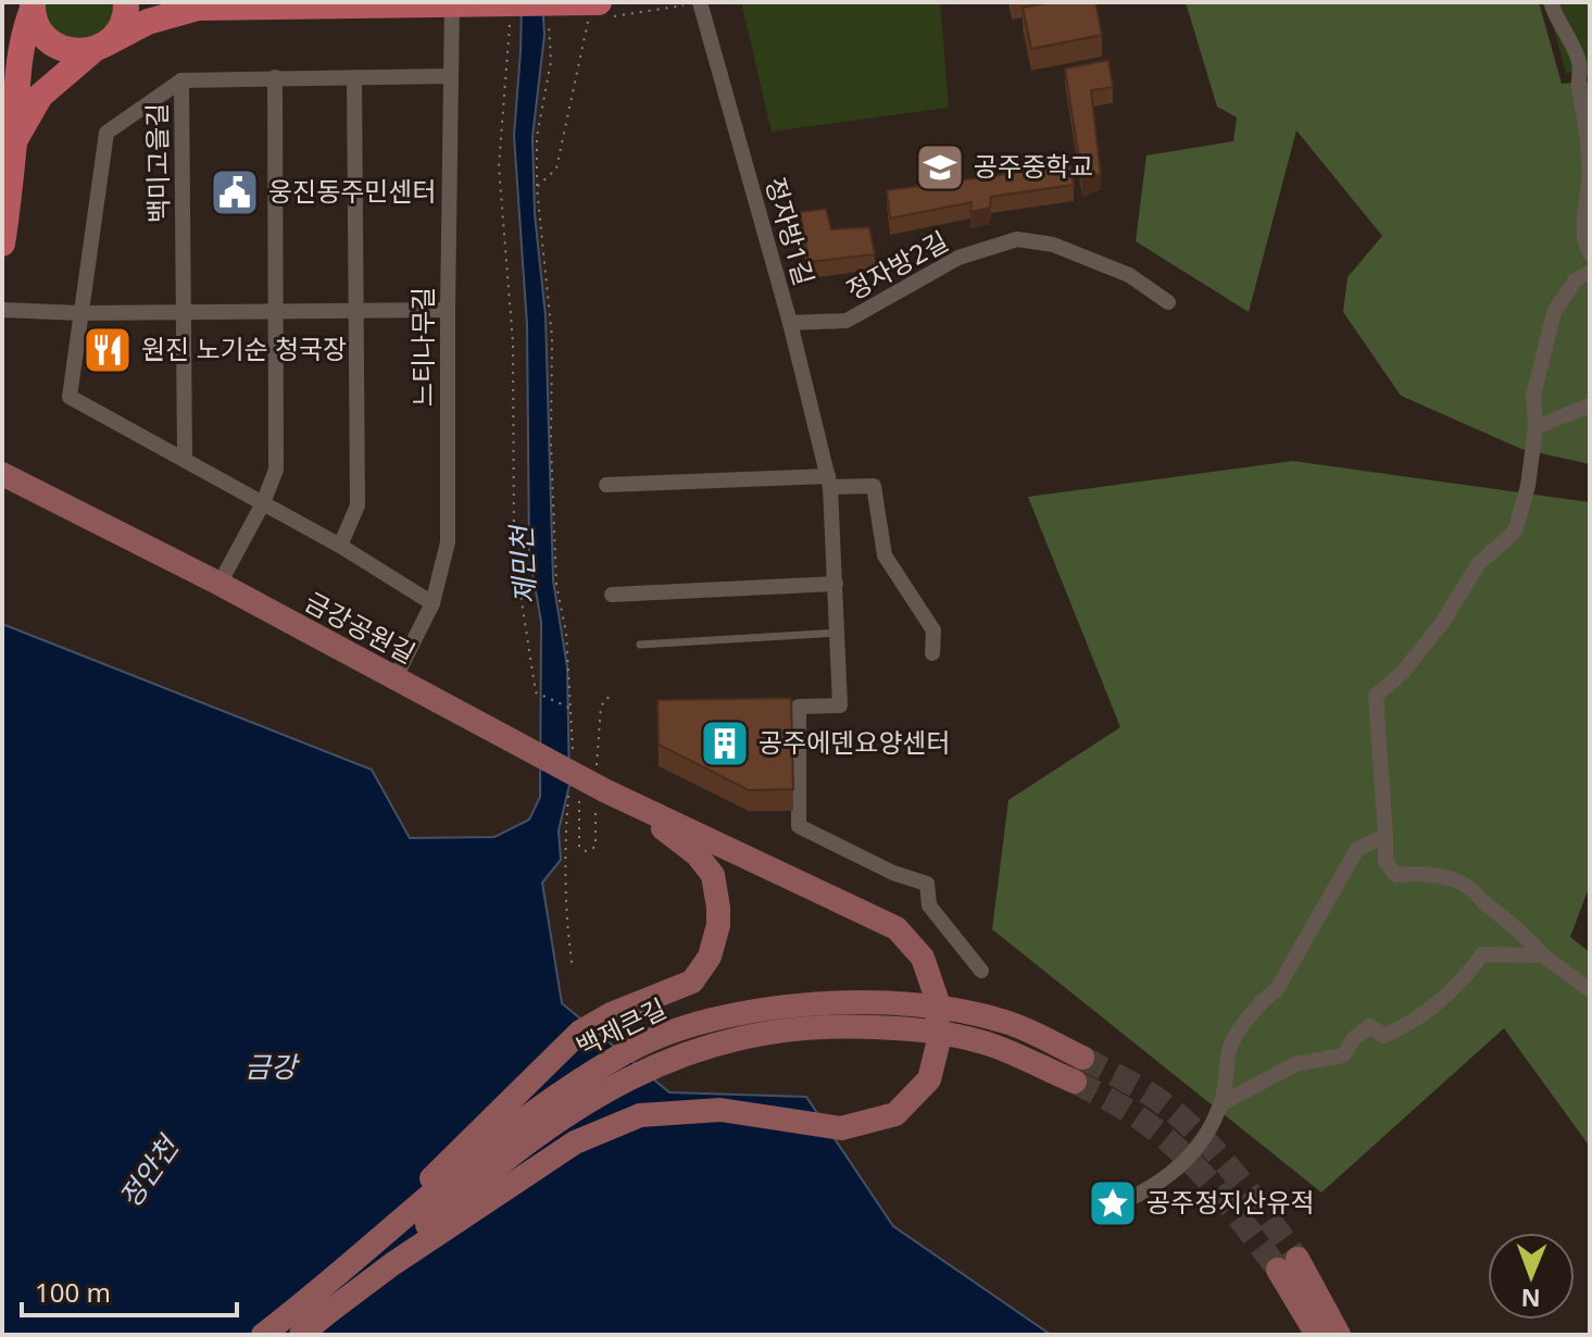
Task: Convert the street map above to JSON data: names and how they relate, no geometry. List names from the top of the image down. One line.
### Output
{"streets":{"main road":["금강공원길","백제큰길"],"street":["백미고을길","정자방1길","정자방2길","느티나무길"]},"crossings":[["백미고을길","느티나무길"],["정자방1길","정자방2길"],["느티나무길","금강공원길"]],"water":["제민천","금강","정안천"],"places":{"school or university":["공주중학교"],"public building":["웅진동주민센터"],"restaurant":["원진 노기순 청국장"],"building":["공주에덴요양센터"],"place":["공주정지산유적"]},"scale_bar":"100 m","north":"bottom"}
